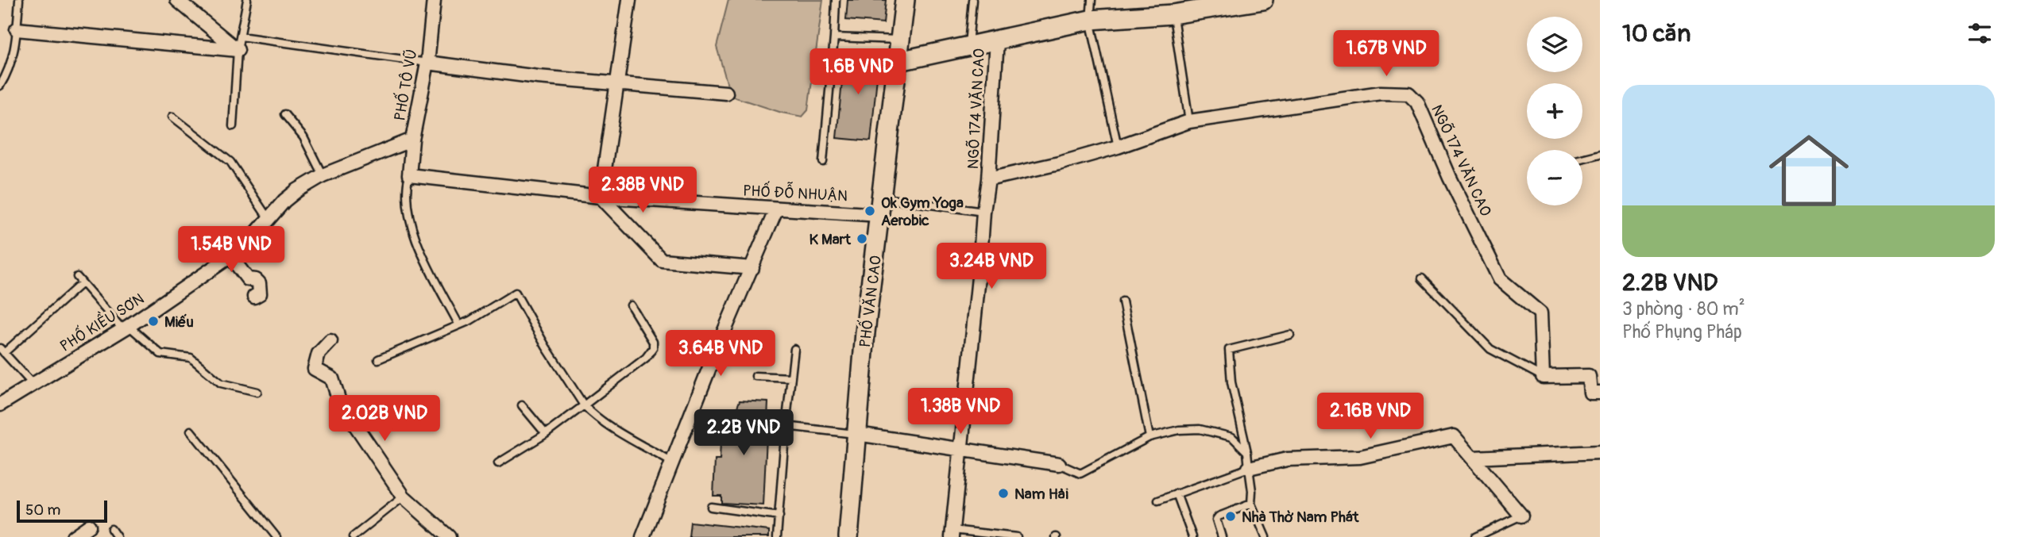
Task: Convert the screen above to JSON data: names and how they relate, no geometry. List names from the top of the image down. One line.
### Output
{"streets":{"street":["PHỐ TÔ VŨ","NGÕ 174 VĂN CAO","PHỐ ĐỖ NHUẬN","PHỐ VĂN CAO","PHỐ KIỀU SƠN"]},"crossings":[["PHỐ TÔ VŨ","PHỐ ĐỖ NHUẬN"],["PHỐ TÔ VŨ","PHỐ KIỀU SƠN"],["PHỐ ĐỖ NHUẬN","PHỐ VĂN CAO"]],"places":["Ok Gym Yoga Aerobic","K Mart","Miếu","Nam Hải","Nhà Thờ Nam Phát"],"scale_bar":"50 m","page":{"heading":"10 căn","map_buttons":["+","−"],"price":["1.67B VND","1.6B VND","2.38B VND","1.54B VND","3.24B VND","3.64B VND","1.38B VND","2.16B VND","2.02B VND","2.2B VND"],"list":[{"name":"2.2B VND","note":"3 phòng · 80 m² · Phố Phụng Pháp"}],"scale":"50 m"}}
